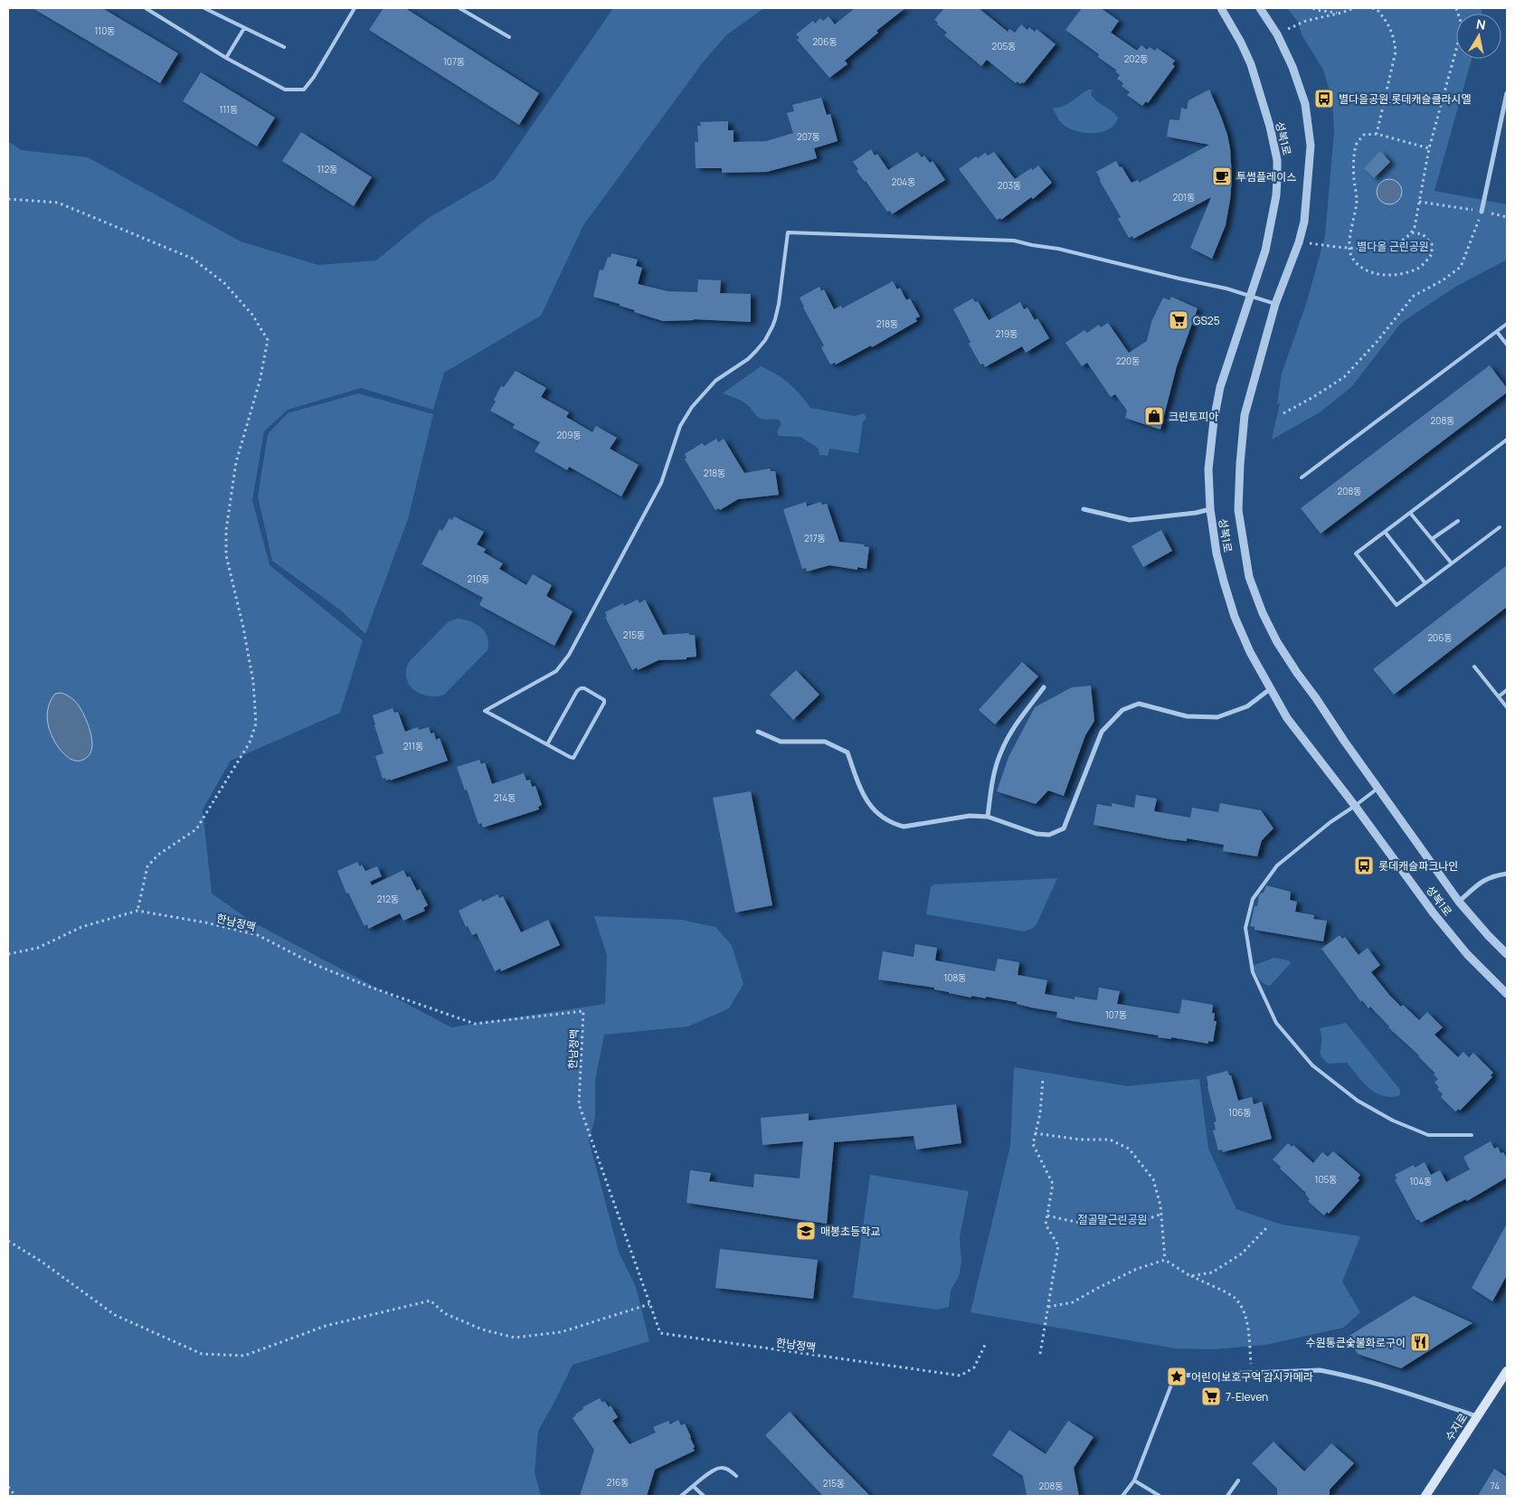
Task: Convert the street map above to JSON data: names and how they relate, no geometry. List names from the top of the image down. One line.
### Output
{"streets":{"main road":["수지로"],"street":["성복1로"],"path":["한남정맥"]},"parks":["별다올 근린공원","절골말근린공원"],"places":{"bus stop":["별다을공원.롯데캐슬클라시엘","롯데캐슬파크나인"],"cafe":["투썸플레이스"],"supermarket":["GS25","7-Eleven"],"shop":["크린토피아"],"school or university":["매봉초등학교"],"restaurant":["수원통큰숯불화로구이"],"place":["어린이보호구역 감시카메라"]},"house_numbers":["110동","206동","205동","202동","107동","111동","207동","112동","204동","203동","201동","218동","219동","220동","208동","209동","218동","208동","217동","210동","215동","206동","211동","214동","212동","108동","107동","106동","105동","104동","216동","215동","208동","74"],"north":"top"}
